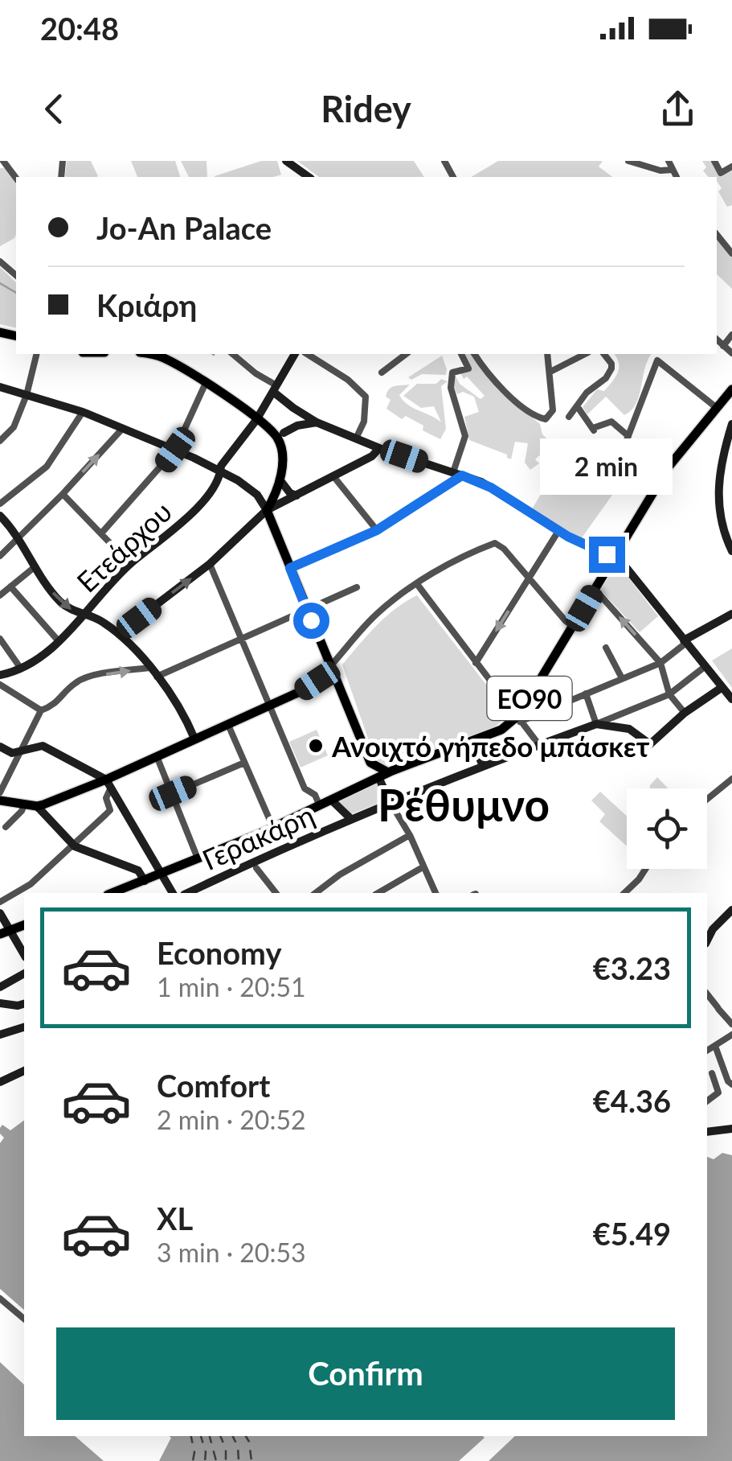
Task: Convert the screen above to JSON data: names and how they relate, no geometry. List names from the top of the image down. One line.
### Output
{"streets":{"main road":["ΕΟ90"],"street":["Ετεάρχου","Γερακάρη"]},"districts":["Ρέθυμνο"],"places":["Ανοιχτό γήπεδο μπάσκετ"],"page":{"status":"20:48","header":"Ridey","banner":["Jo-An Palace","Κριάρη"],"bubble":"2 min","list":[{"name":"Economy","note":"1 min · 20:51","value":"€3.23"},{"name":"Comfort","note":"2 min · 20:52","value":"€4.36"},{"name":"XL","note":"3 min · 20:53","value":"€5.49"}],"buttons":"Confirm"}}
